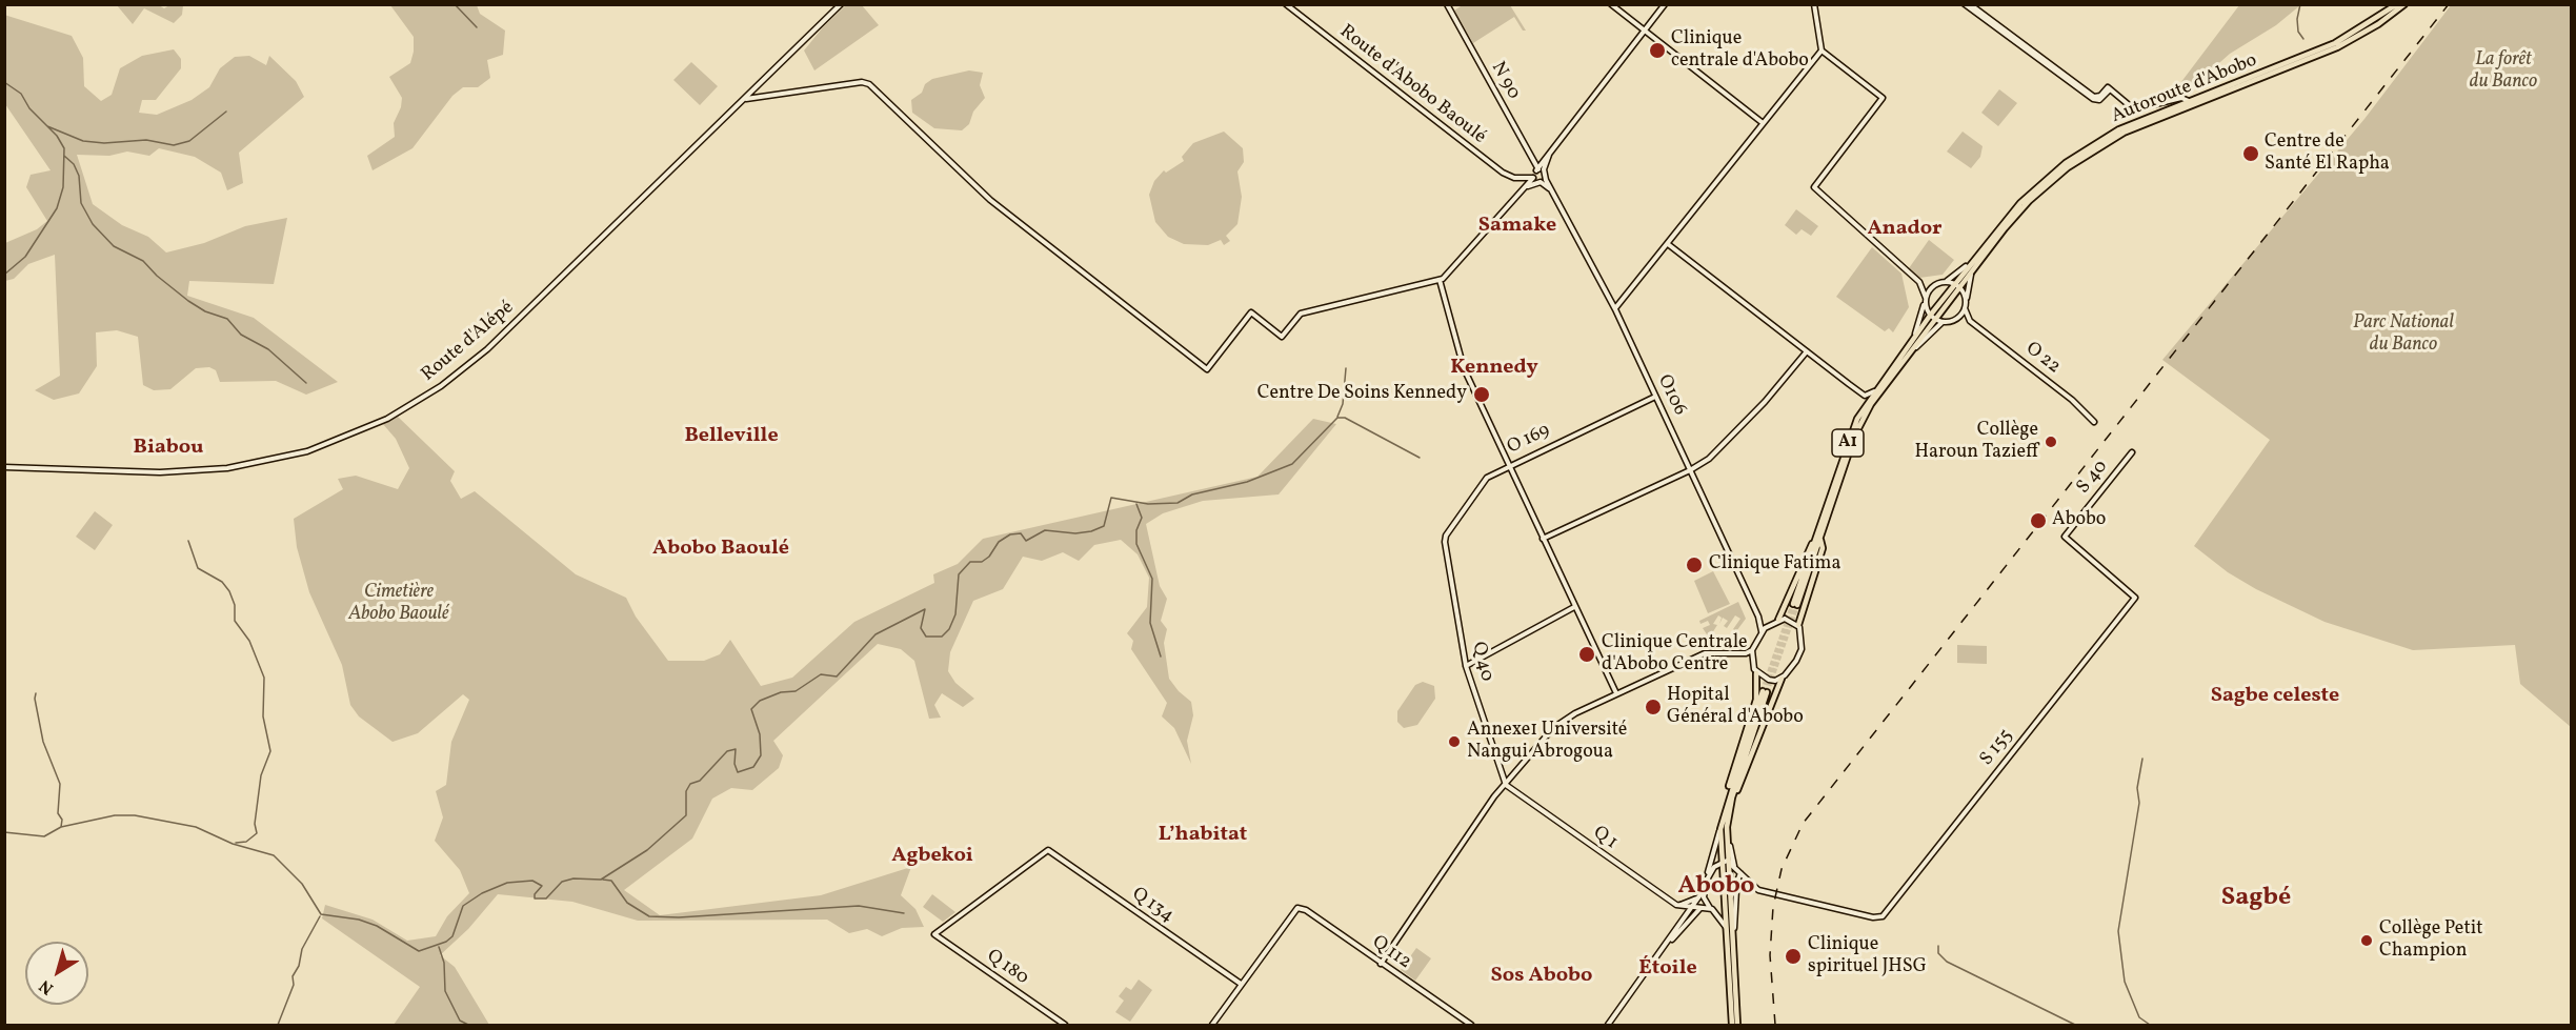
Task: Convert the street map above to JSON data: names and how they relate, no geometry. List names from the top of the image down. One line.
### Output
{"streets":{"main road":["Autoroute d'Abobo","A1"],"street":["N 90","Route d'Abobo Baoulé","Route d'Alépé","O 22","O106","O 169","S 40","Q 40","S 155","Q 1","Q 134","Q 112","Q 180"]},"crossings":[["N 90","Route d'Abobo Baoulé"],["N 90","O106"],["Autoroute d'Abobo","A1"],["O106","O 169"],["O 169","Q 40"],["S 40","S 155"],["Q 40","Q 1"],["Q 134","Q 112"],["Q 134","Q 180"]],"districts":["Samake","Anador","Kennedy","Belleville","Biabou","Abobo Baoulé","Sagbe celeste","L’habitat","Agbekoi","Abobo","Sagbé","Étoile","Sos Abobo"],"parks":["La forêt du Banco","Parc National du Banco","Cimetière Abobo Baoulé"],"places":["Clinique centrale d'Abobo","Centre de Santé El Rapha","Centre De Soins Kennedy","Collège Haroun Tazieff","Abobo","Clinique Fatima","Clinique Centrale d'Abobo Centre","Hopital Général d'Abobo","Annexe1 Université Nangui Abrogoua","Collège Petit Champion","Clinique spirituel JHSG"],"north":"bottom left"}
